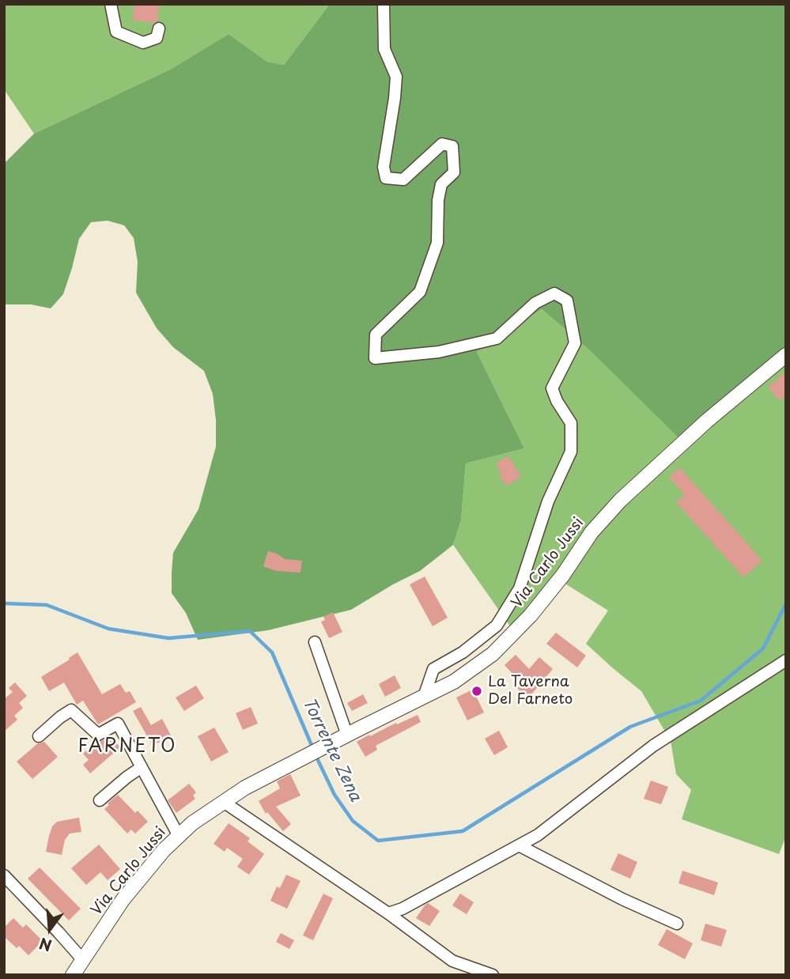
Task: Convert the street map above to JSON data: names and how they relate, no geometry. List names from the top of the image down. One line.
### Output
{"streets":{"street":["Via Carlo Jussi"]},"districts":["FARNETO"],"water":["Torrente Zena"],"places":["La Taverna Del Farneto"],"north":"bottom"}
